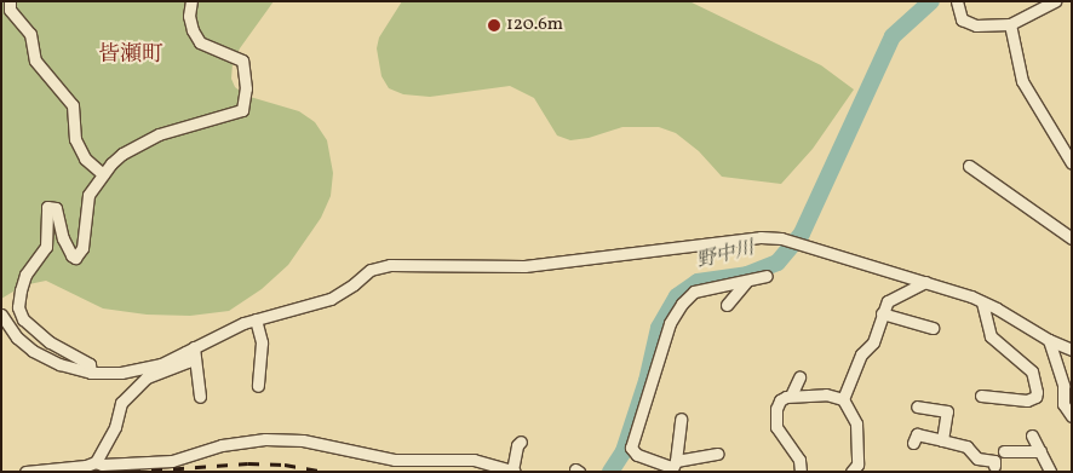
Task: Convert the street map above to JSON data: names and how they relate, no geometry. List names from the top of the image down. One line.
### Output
{"districts":["皆瀬町"],"water":["野中川"],"places":["120.6m"]}
